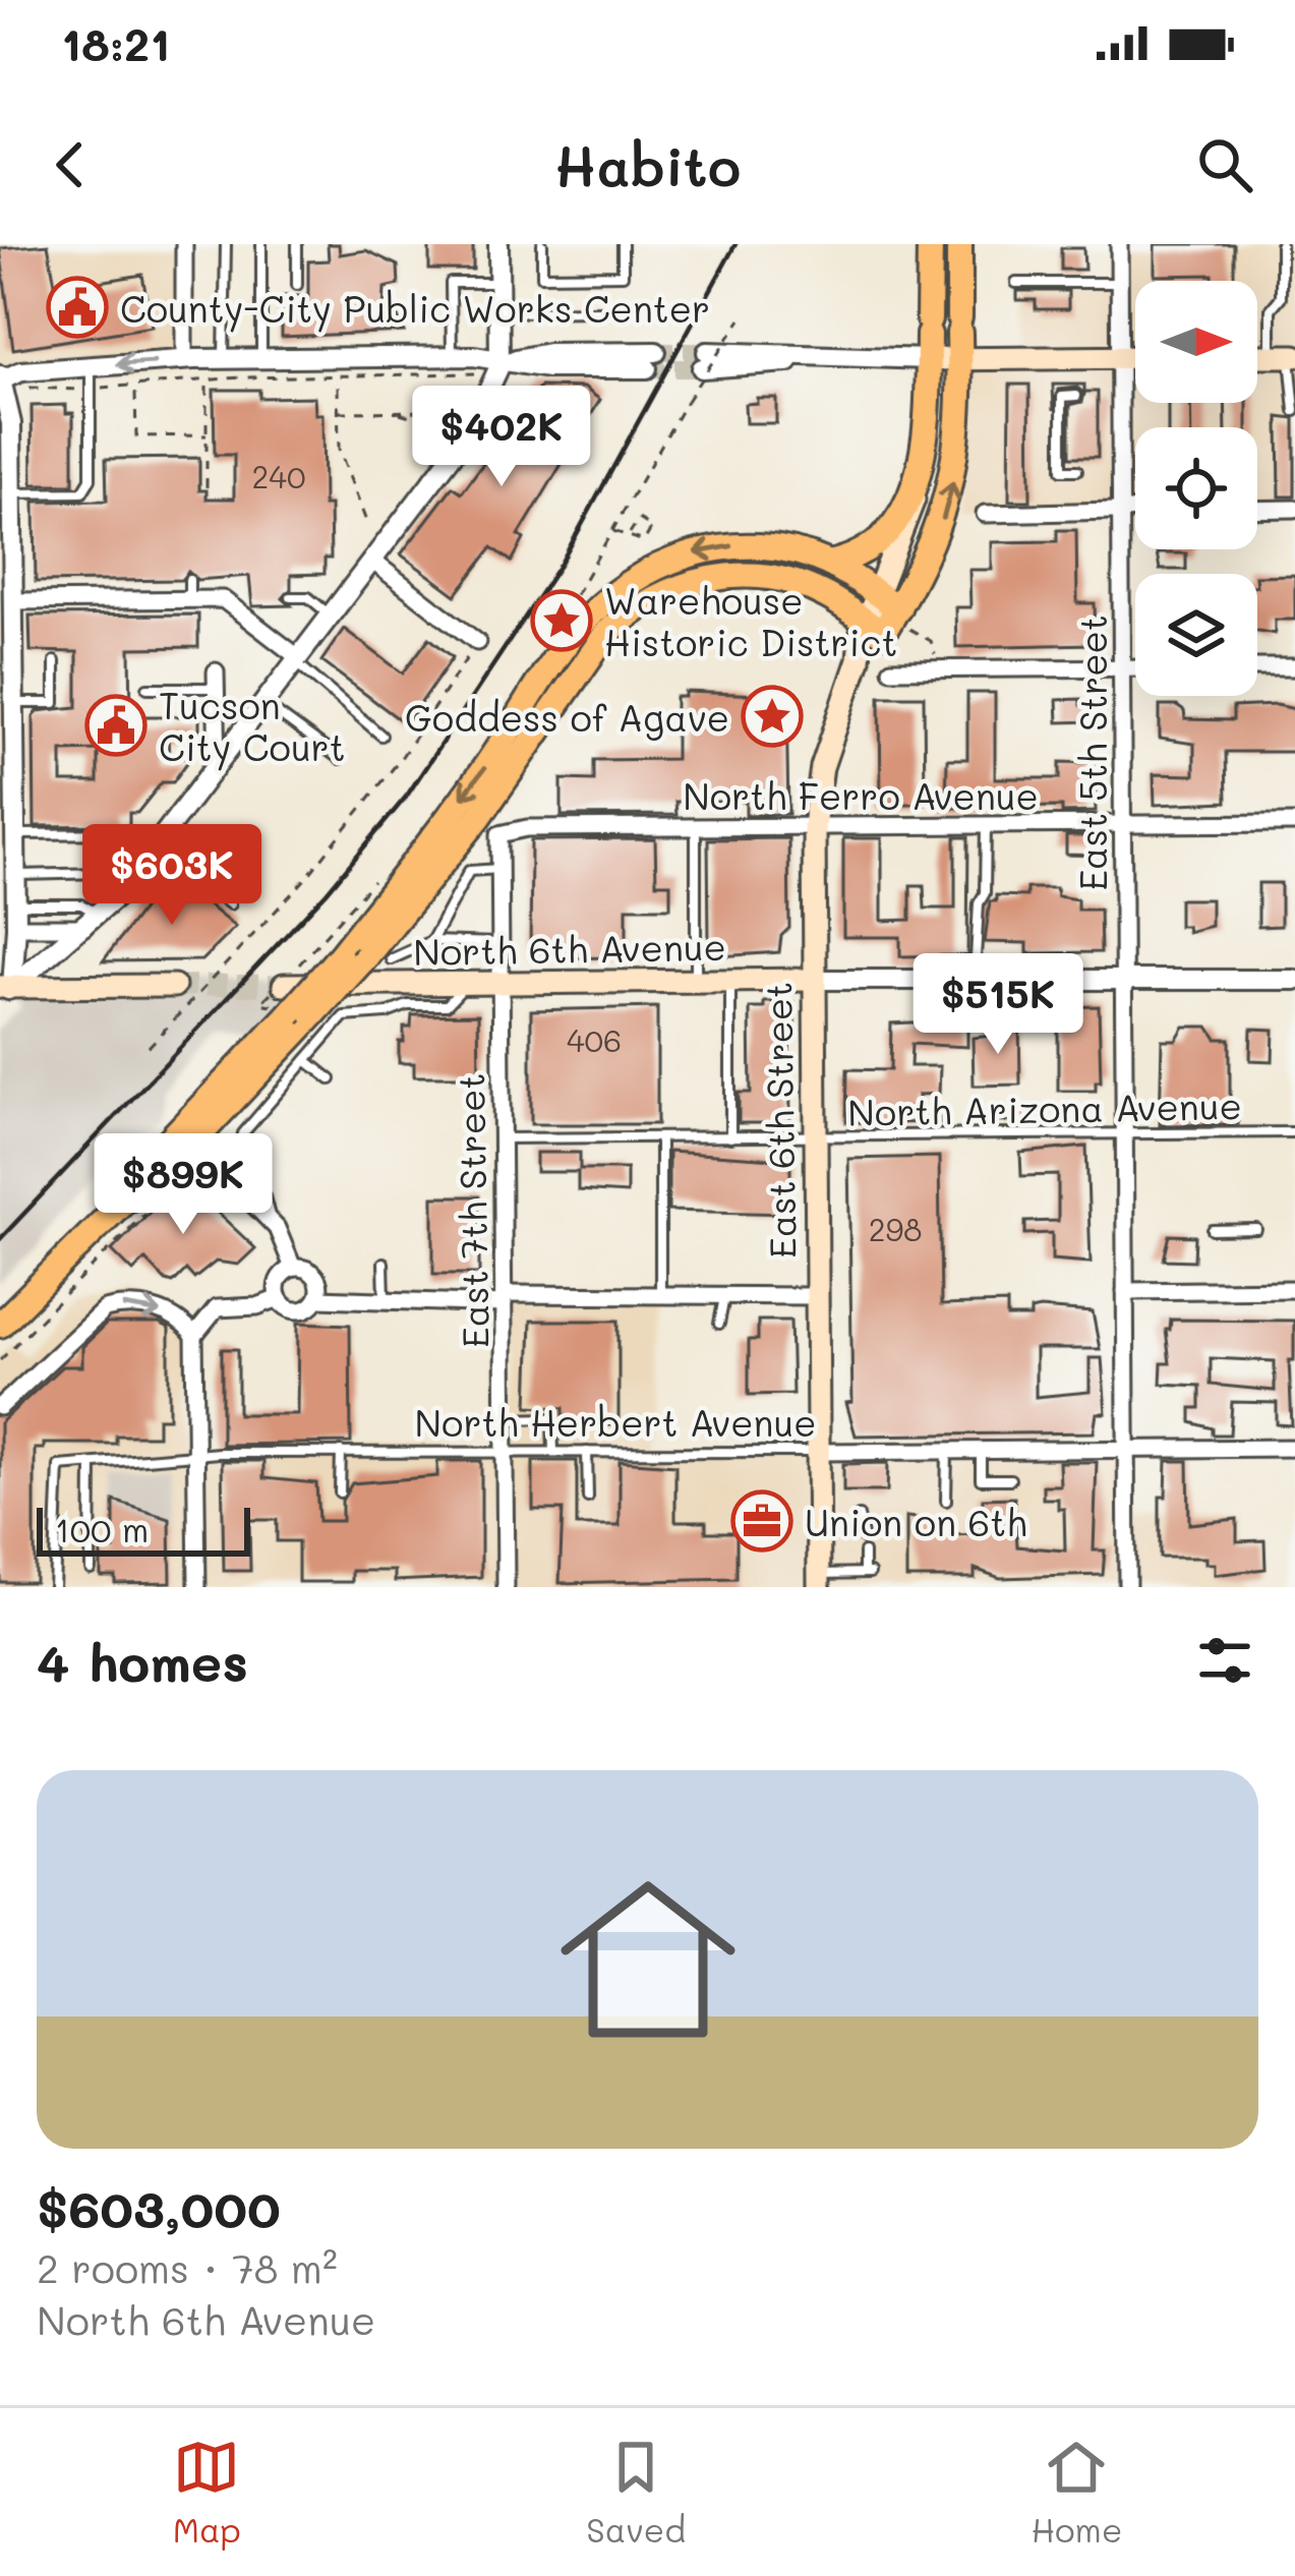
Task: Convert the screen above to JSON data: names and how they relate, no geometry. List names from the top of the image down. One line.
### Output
{"streets":{"main road":["North 6th Avenue","East 6th Street"],"street":["East 5th Street","North Ferro Avenue","East 7th Street","North Herbert Avenue"],"lane":["North Arizona Avenue"]},"crossings":[["East 5th Street","North Ferro Avenue"],["East 5th Street","North 6th Avenue"],["East 5th Street","North Arizona Avenue"],["East 5th Street","North Herbert Avenue"],["North Ferro Avenue","East 6th Street"],["North Ferro Avenue","East 7th Street"],["North 6th Avenue","East 6th Street"],["North 6th Avenue","East 7th Street"],["North Arizona Avenue","East 6th Street"],["North Arizona Avenue","East 7th Street"],["East 6th Street","North Herbert Avenue"],["East 7th Street","North Herbert Avenue"]],"places":{"public building":["County-City Public Works Center","Tucson City Court"],"place":["Warehouse Historic District","Goddess of Agave"],"office":["Union on 6th"]},"house_numbers":["240","406","298"],"scale_bar":"100 m","north":"right","page":{"status":"18:21","header":"Habito","price":["$402K","$603K","$515K","$899K"],"scale":"100 m","heading":"4 homes","list":[{"name":"$603,000","note":"2 rooms · 78 m² · North 6th Avenue"}],"tabs":["Map","Saved","Home"]}}
